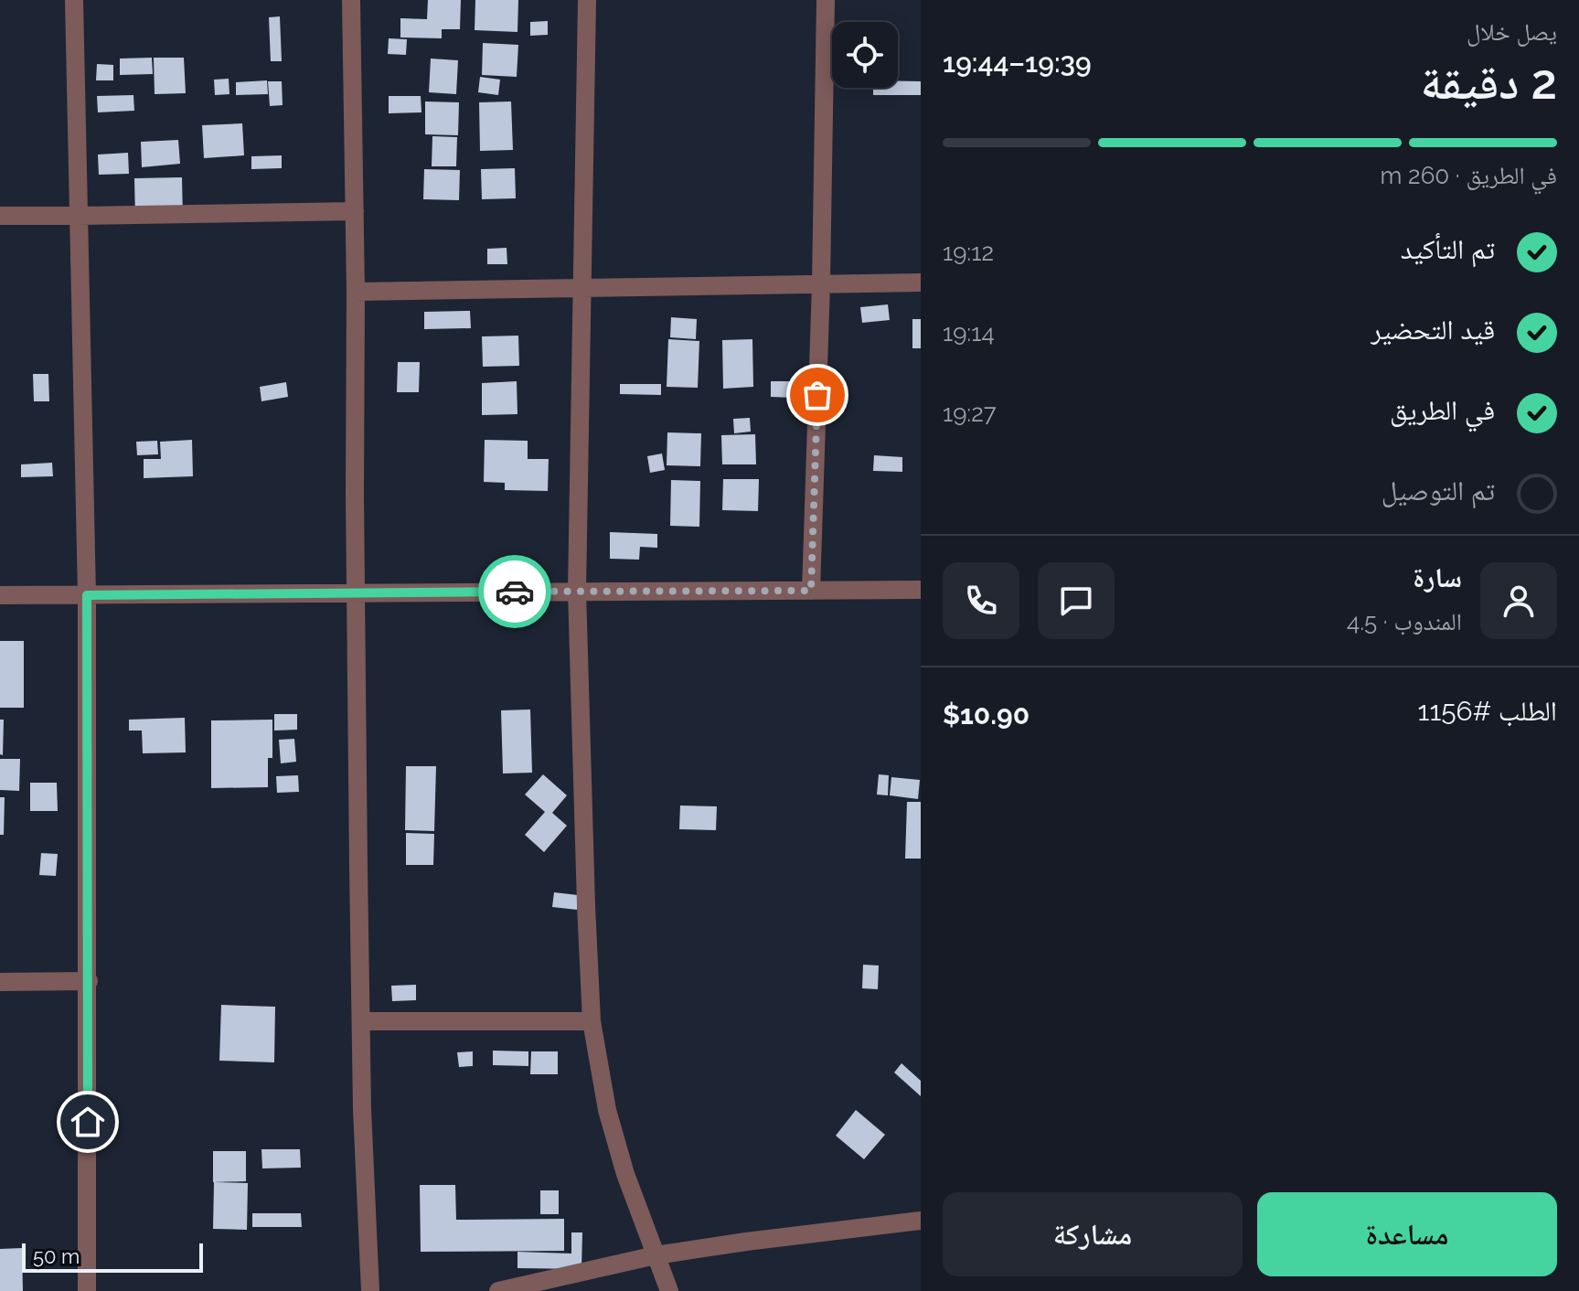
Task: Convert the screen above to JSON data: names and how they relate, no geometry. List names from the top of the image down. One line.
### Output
{"scale_bar":"50 m","page":{"heading":["2 دقيقة","يصل خلال","19:39–19:44"],"panel":["سارة","المندوب · 4.5","الطلب #1156","$10.90"],"bar":"في الطريق · 260 m","list":[["تم التأكيد","19:12"],["قيد التحضير","19:14"],["في الطريق","19:27"],"تم التوصيل"],"buttons":["مساعدة","مشاركة"],"scale":"50 m"}}
